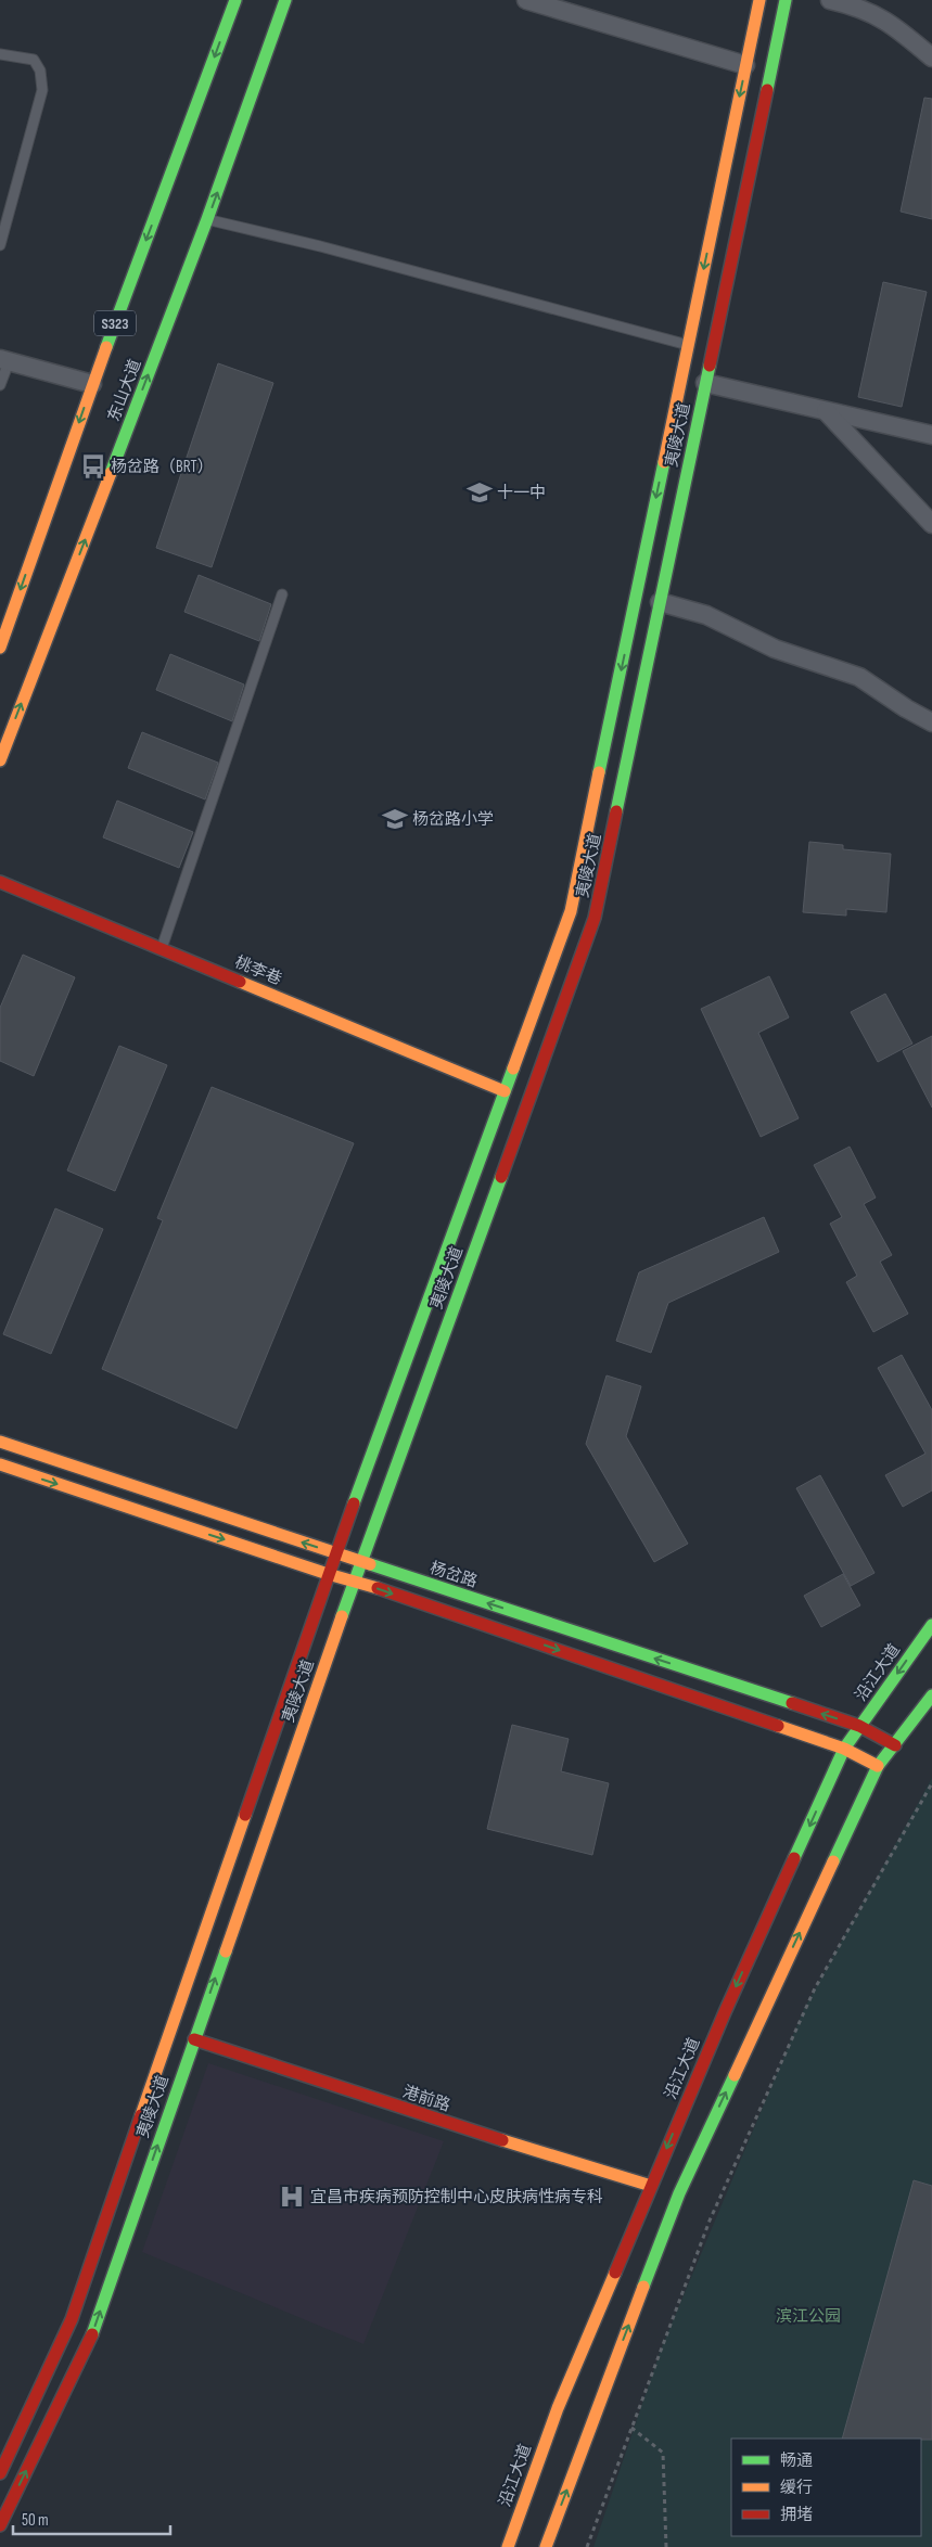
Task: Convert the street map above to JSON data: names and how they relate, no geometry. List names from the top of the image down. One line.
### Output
{"streets":{"main road":["S323","东山大道","夷陵大道","桃李巷","杨岔路","沿江大道","港前路"]},"crossings":[["夷陵大道","桃李巷"],["夷陵大道","杨岔路"],["夷陵大道","港前路"],["杨岔路","沿江大道"],["沿江大道","港前路"]],"parks":["滨江公园"],"places":{"bus stop":["杨岔路（BRT）"],"school or university":["十一中","杨岔路小学"],"hospital":["宜昌市疾病预防控制中心皮肤病性病专科"]},"legend":["畅通","缓行","拥堵"],"scale_bar":"50 m"}
